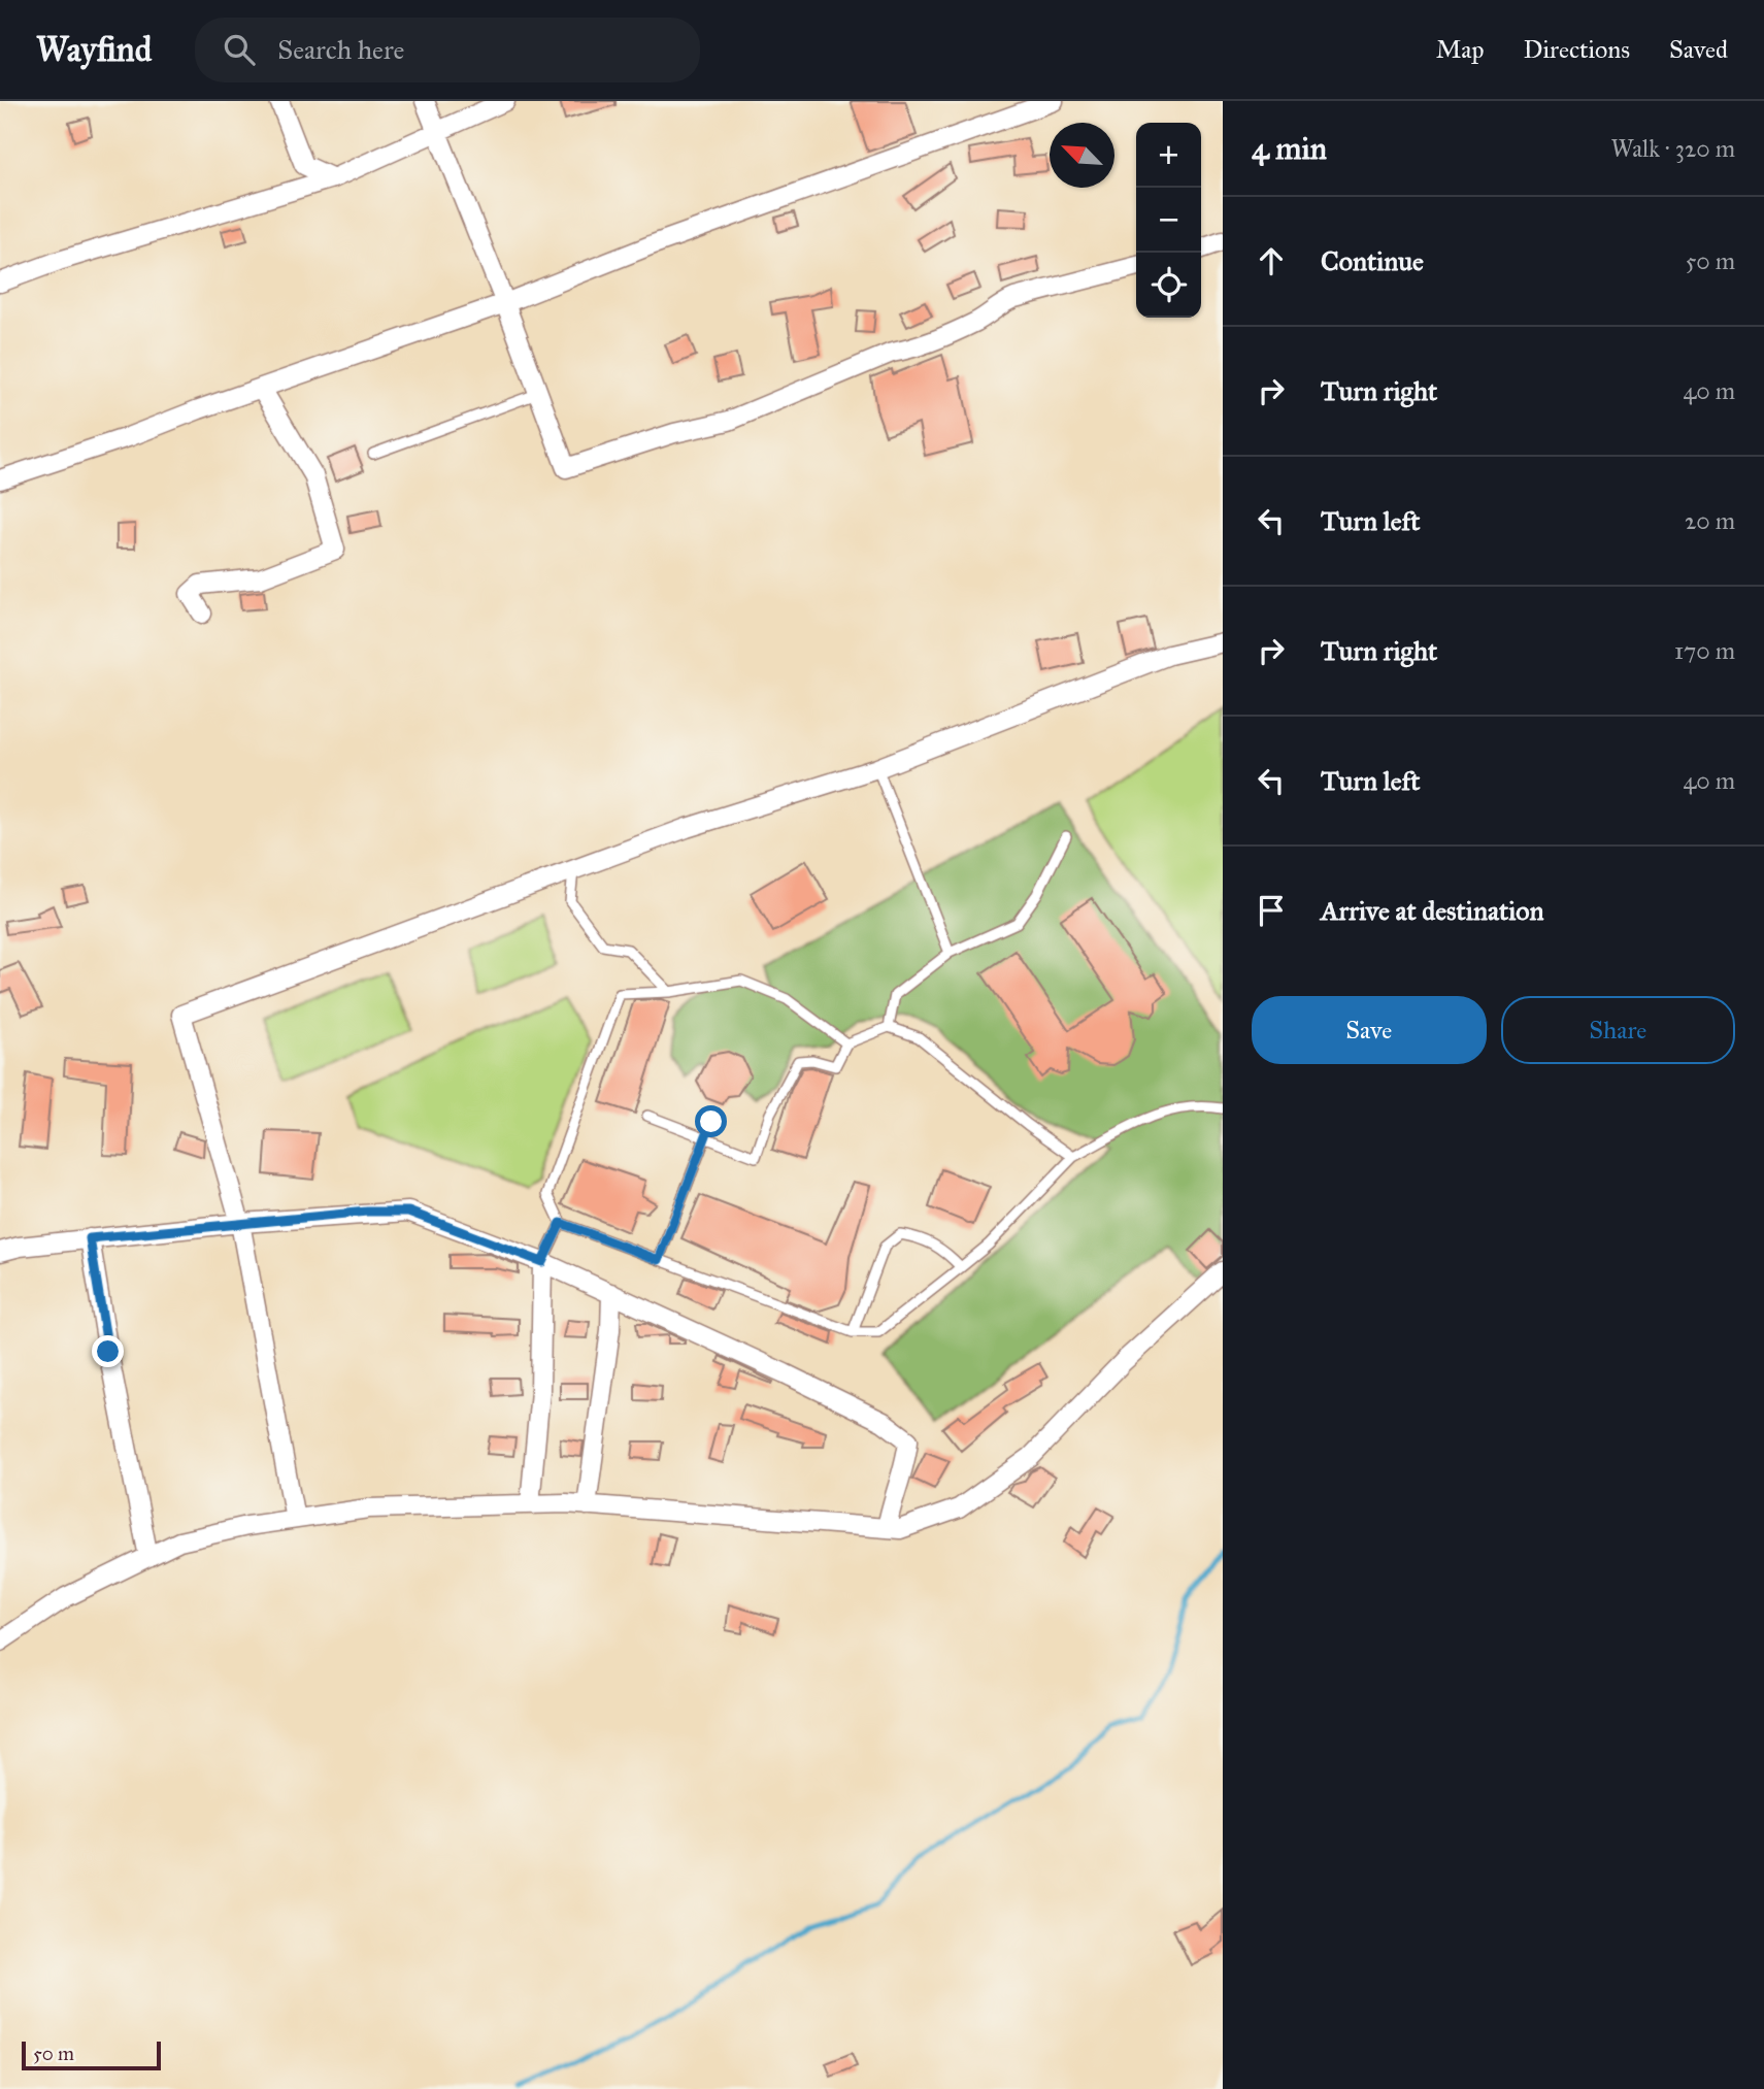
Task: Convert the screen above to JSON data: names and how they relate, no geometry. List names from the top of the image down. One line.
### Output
{"scale_bar":"50 m","north":"top left","page":{"header":"Wayfind","search":"Search here","nav":["Map","Directions","Saved"],"heading":["4 min","Walk · 320 m"],"map_buttons":["+","−"],"list":[["Continue","50 m"],["Turn right","40 m"],["Turn left","20 m"],["Turn right","170 m"],["Turn left","40 m"],"Arrive at destination"],"buttons":["Save","Share"],"scale":"50 m"}}
